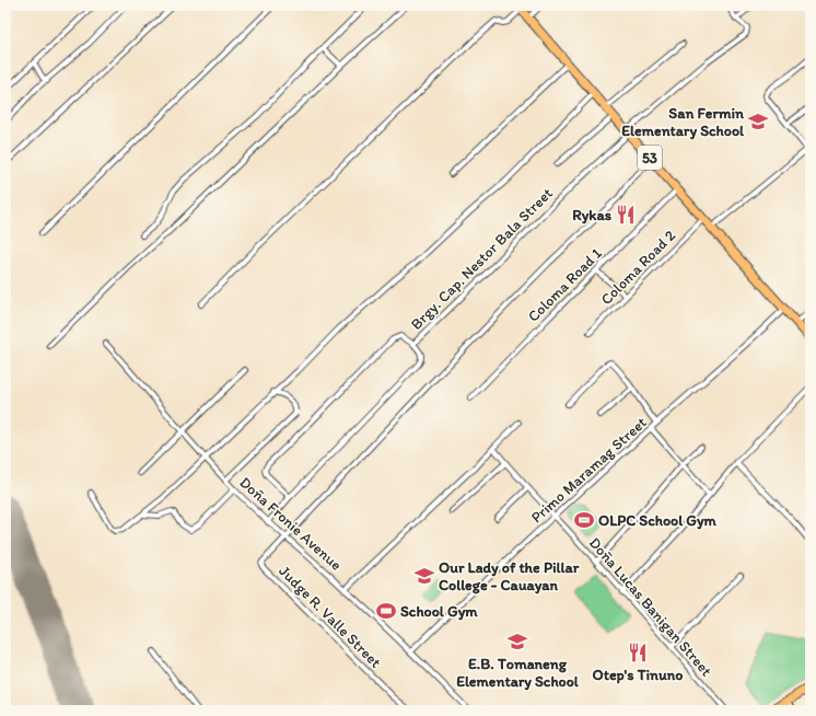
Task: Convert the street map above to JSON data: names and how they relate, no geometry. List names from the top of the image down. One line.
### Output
{"streets":{"highway":["53"],"street":["Brgy. Cap. Nestor Bala Street","Coloma Road 2","Coloma Road 1","Primo Maramag Street","Doña Fronie Avenue","Doña Lucas Banigan Street","Judge R. Valle Street"]},"crossings":[["53","Brgy. Cap. Nestor Bala Street"],["53","Coloma Road 2"],["53","Coloma Road 1"],["53","Primo Maramag Street"],["Brgy. Cap. Nestor Bala Street","Doña Fronie Avenue"],["Primo Maramag Street","Doña Fronie Avenue"],["Primo Maramag Street","Doña Lucas Banigan Street"],["Doña Fronie Avenue","Judge R. Valle Street"]],"places":{"school or university":["San Fermin Elementary School","Our Lady of the Pillar College - Cauayan","E.B. Tomaneng Elementary School"],"restaurant":["Rykas","Otep's Tinuno"],"sports":["OLPC School Gym","School Gym"]}}
